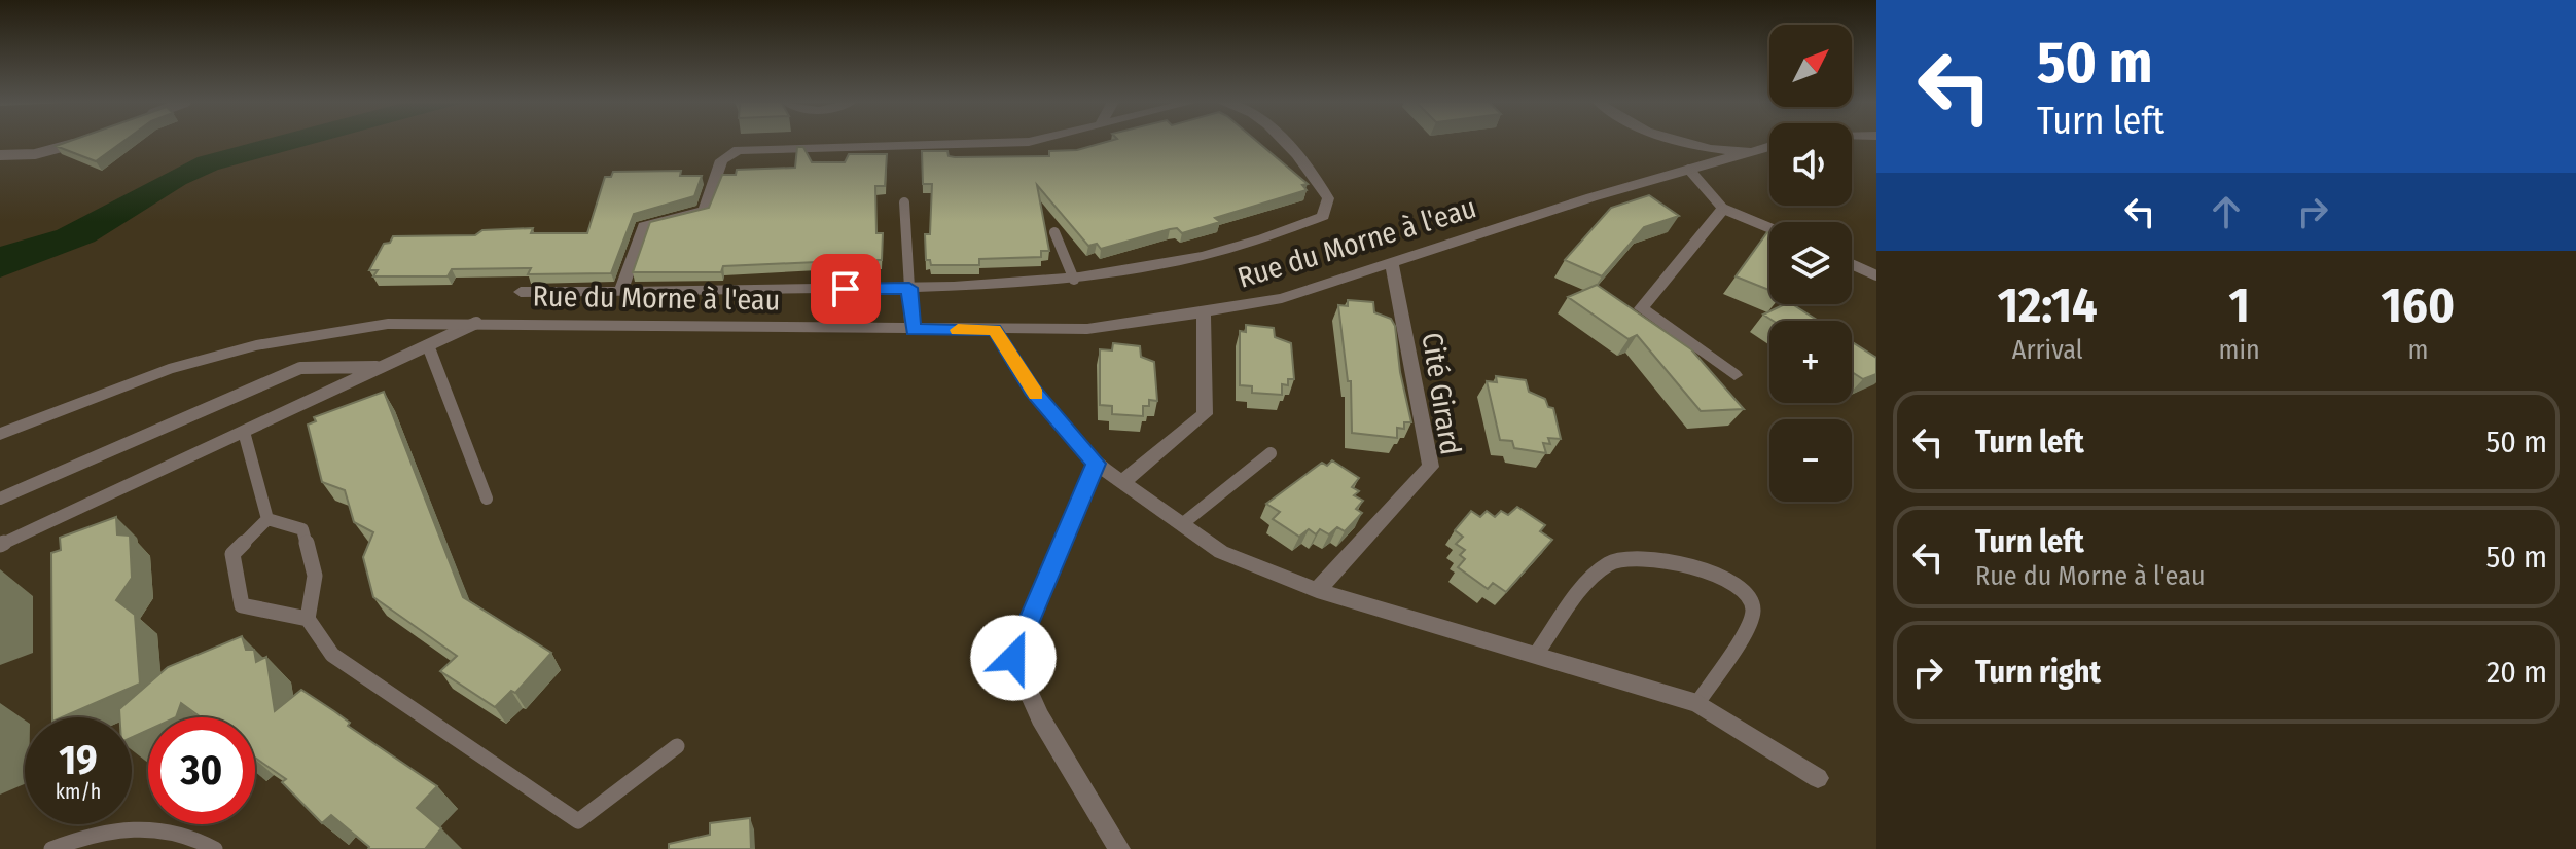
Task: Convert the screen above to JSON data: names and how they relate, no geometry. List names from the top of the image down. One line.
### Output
{"streets":{"street":["Rue du Morne à l'eau","Cité Girard"]},"crossings":[["Rue du Morne à l'eau","Cité Girard"]],"north":"top right","page":{"turn":["50 m","Turn left"],"map_buttons":["+","−"],"eta":["12:14","Arrival","1","min","160","m"],"list":[{"name":"Turn left","value":"50 m"},{"name":"Turn left","note":"Rue du Morne à l'eau","value":"50 m"},{"name":"Turn right","value":"20 m"}],"speed":"19 km/h","limit":"30"}}
